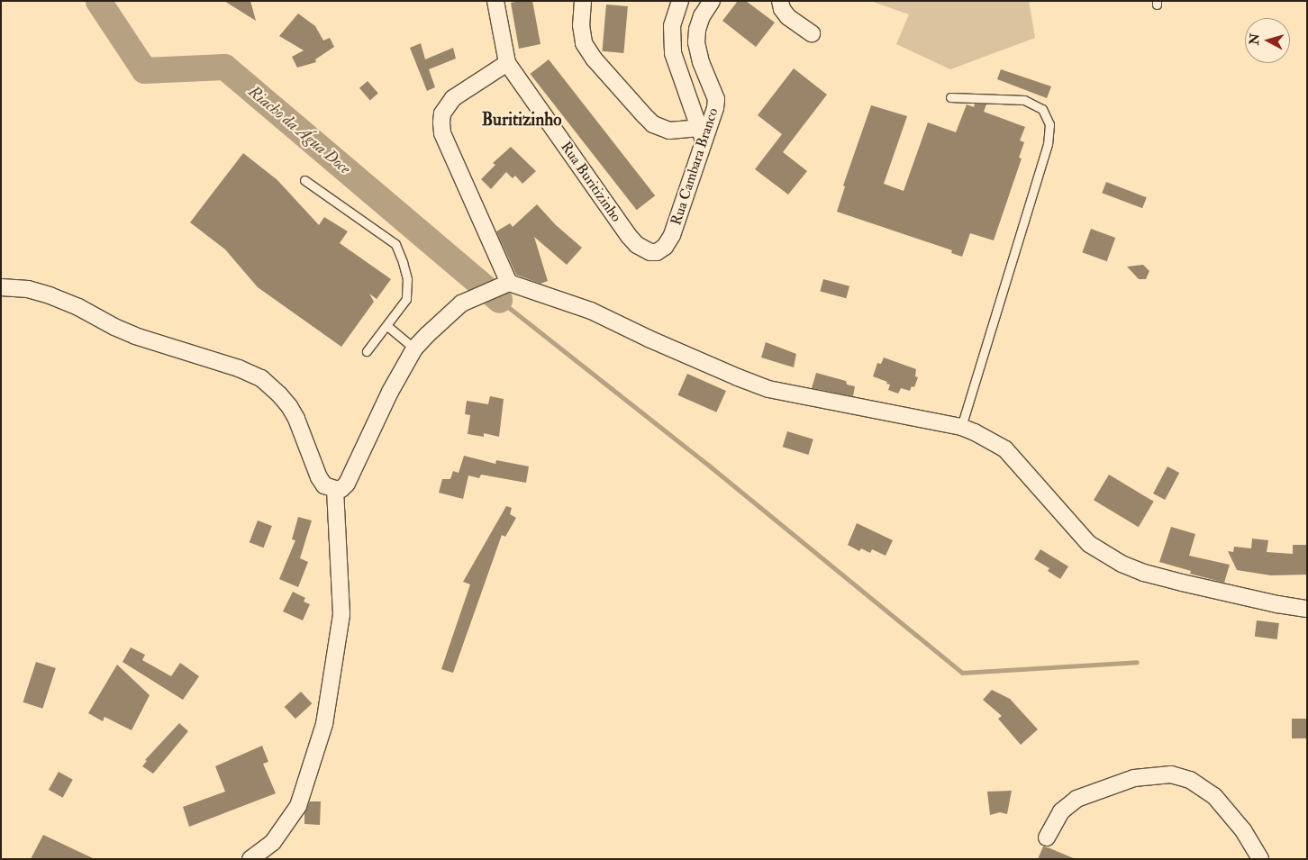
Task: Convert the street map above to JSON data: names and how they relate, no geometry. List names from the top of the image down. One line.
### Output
{"streets":{"street":["Rua Cambara Branco","Rua Buritizinho"]},"crossings":[["Rua Cambara Branco","Rua Buritizinho"]],"districts":["Buritizinho"],"water":["Riacho da Água Doce"],"north":"left"}
